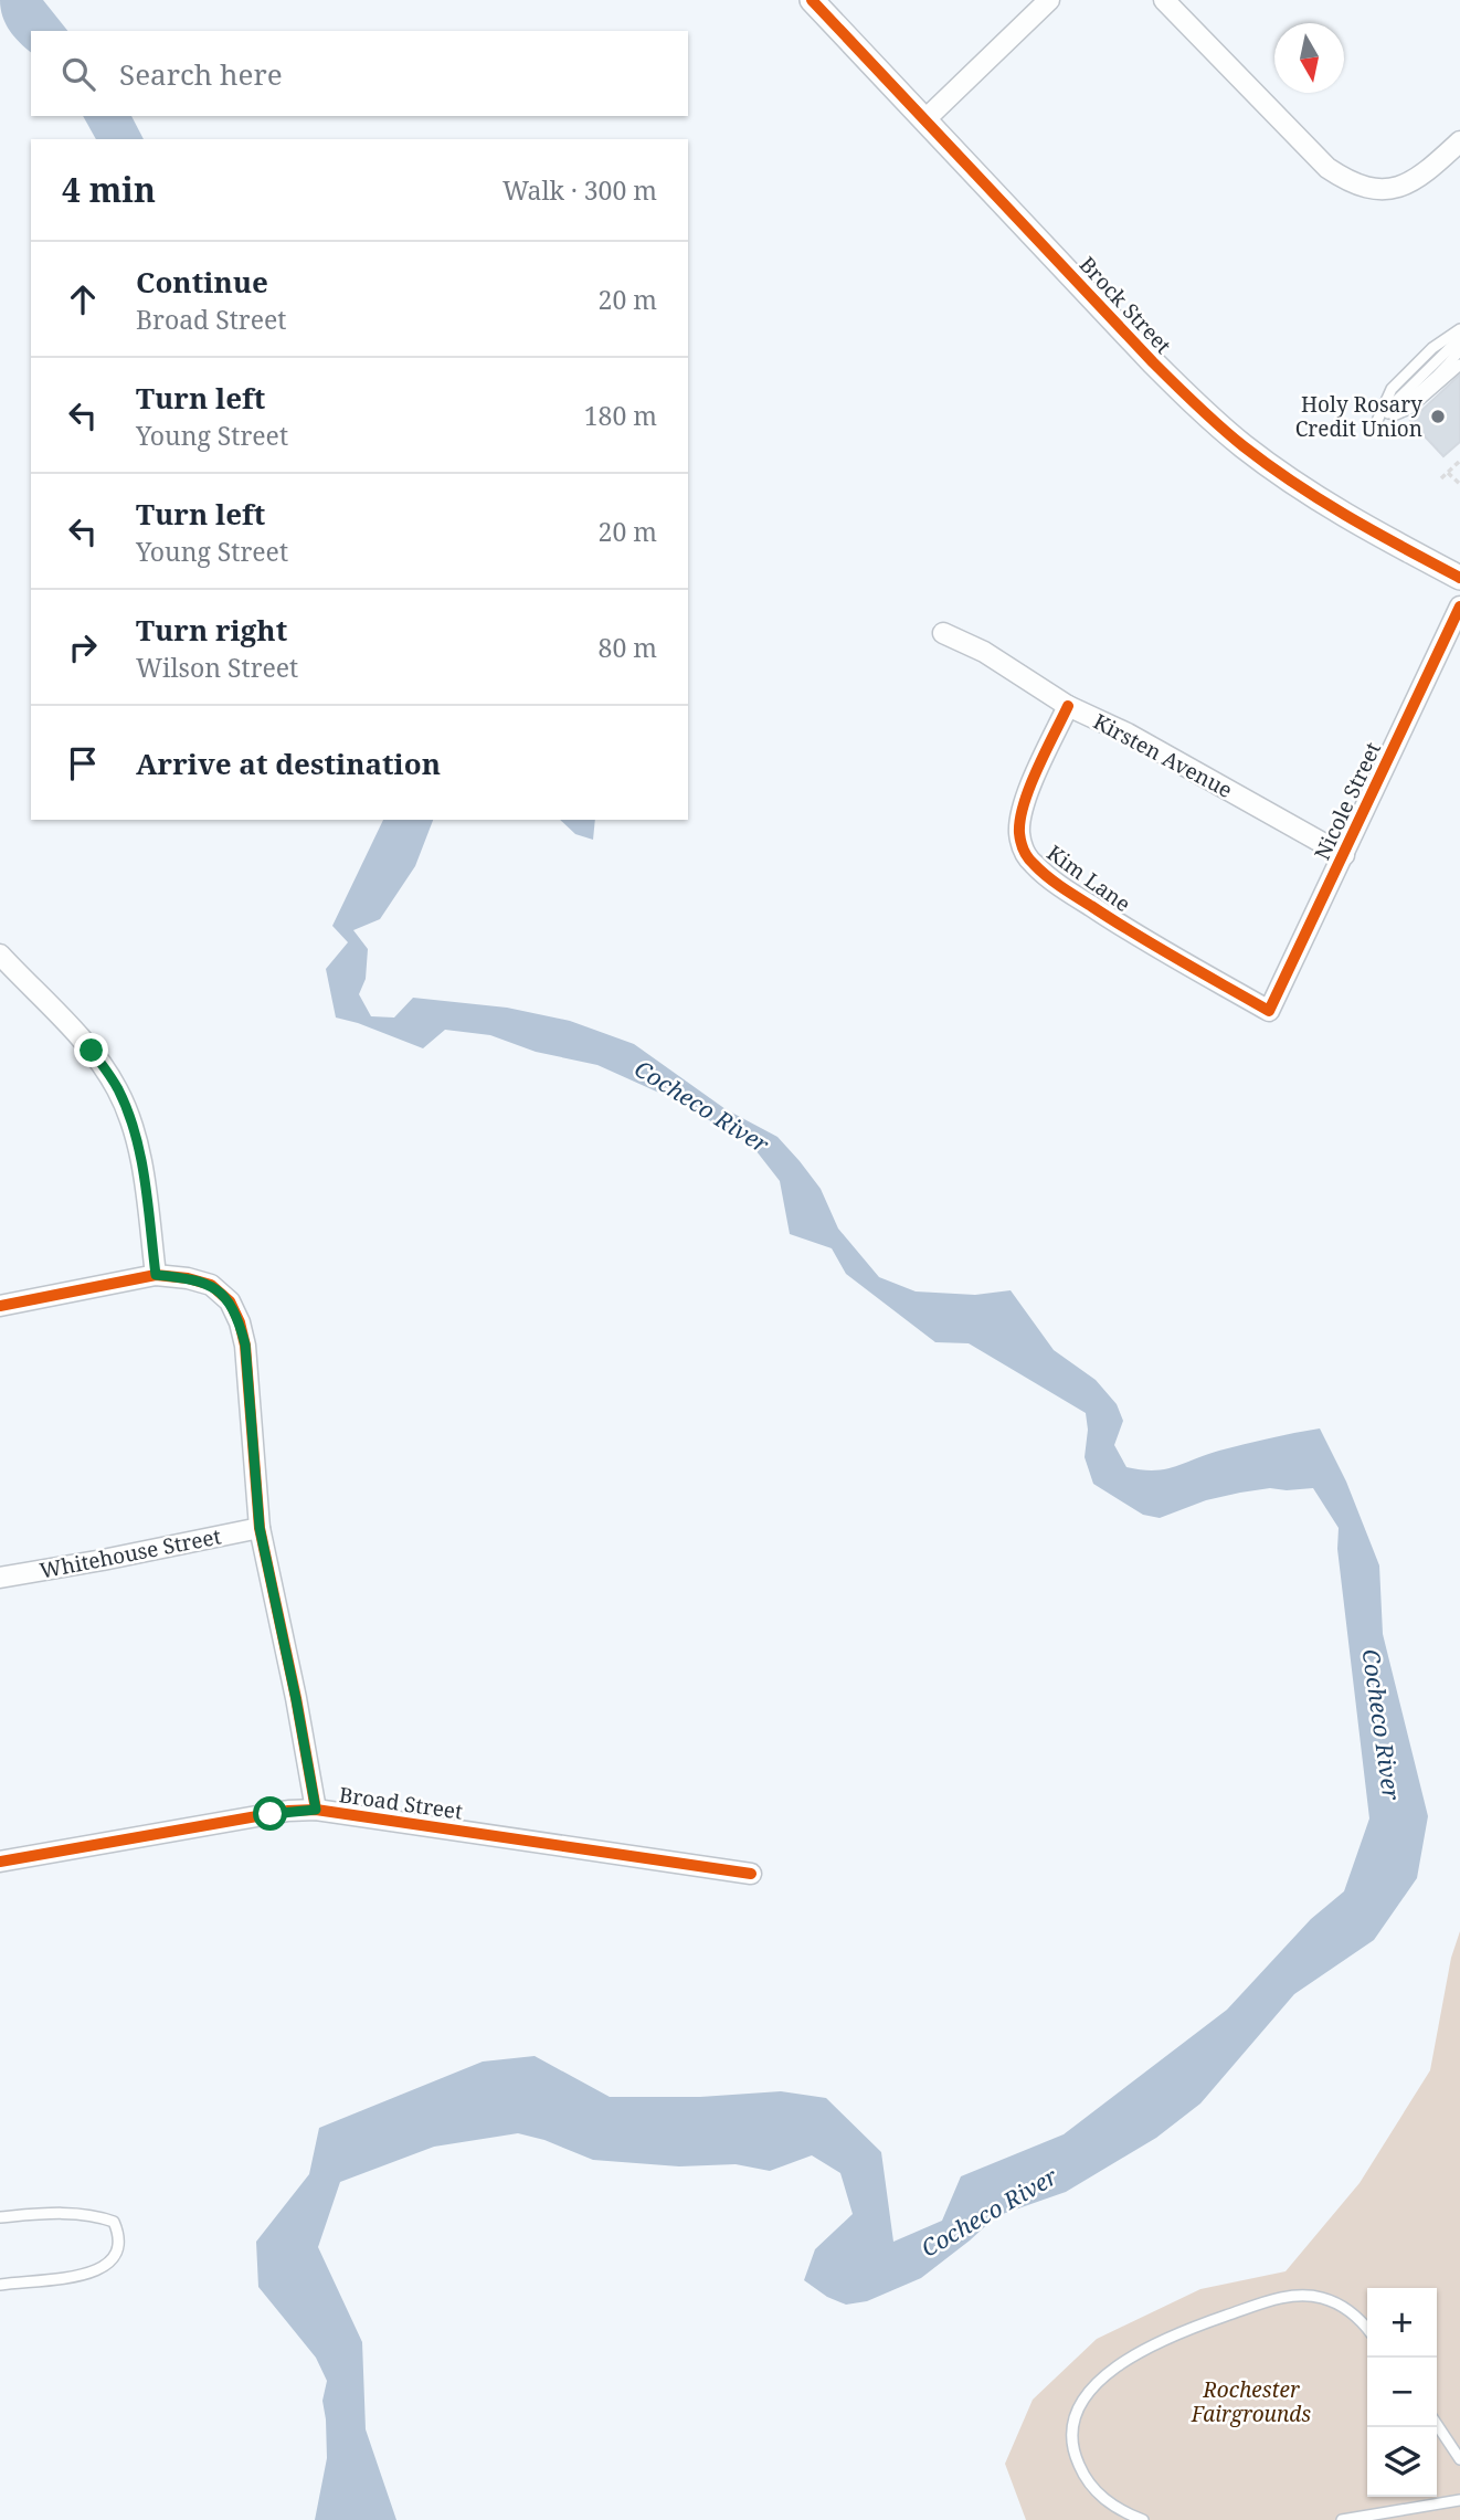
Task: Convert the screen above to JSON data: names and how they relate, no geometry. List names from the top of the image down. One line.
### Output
{"streets":{"street":["Brock Street","Kirsten Avenue","Nicole Street","Kim Lane","Whitehouse Street","Broad Street"]},"crossings":[["Kirsten Avenue","Nicole Street"],["Kirsten Avenue","Kim Lane"],["Nicole Street","Kim Lane"]],"water":["Cocheco River"],"parks":["Rochester Fairgrounds"],"places":["Holy Rosary Credit Union"],"north":"bottom","page":{"search":"Search here","heading":["4 min","Walk · 300 m"],"list":[["Continue","Broad Street","20 m"],["Turn left","Young Street","180 m"],["Turn left","Young Street","20 m"],["Turn right","Wilson Street","80 m"],"Arrive at destination"],"map_buttons":["+","−"]}}
